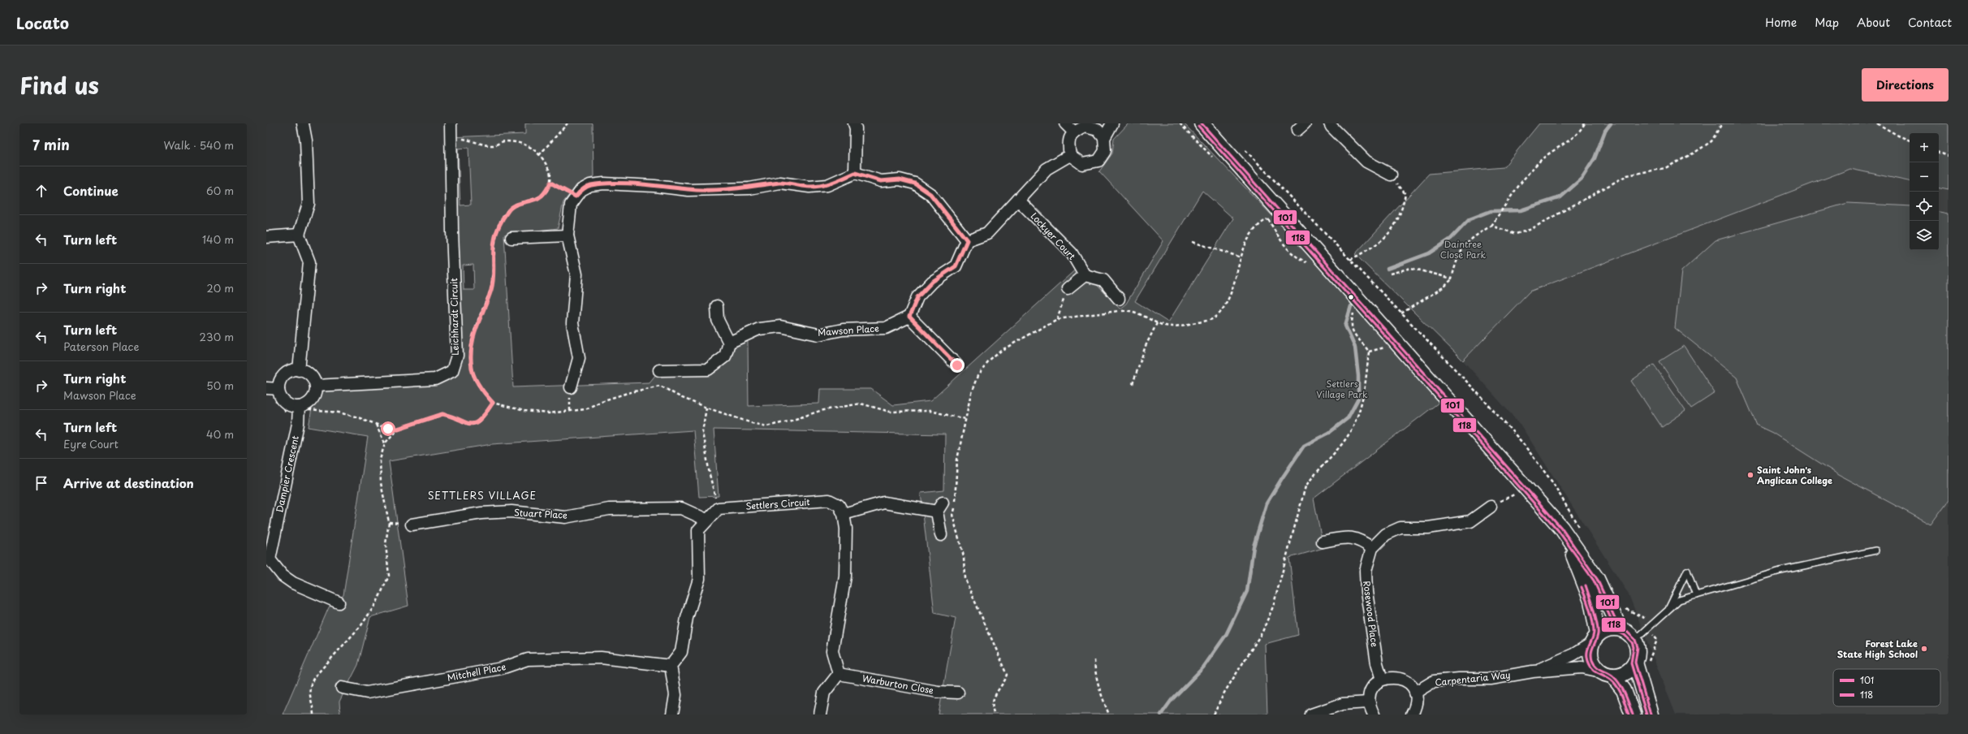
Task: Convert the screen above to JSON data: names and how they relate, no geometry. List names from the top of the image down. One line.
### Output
{"streets":{"street":["Lockyer Court","Leichhardt Circuit","Mawson Place","Dampier Crescent","Settlers Circuit","Stuart Place","Rosewood Place","Mitchell Place","Carpentaria Way","Warburton Close"]},"crossings":[["Leichhardt Circuit","Dampier Crescent"]],"districts":["SETTLERS VILLAGE"],"parks":["Daintree Close Park","Settlers Village Park"],"places":["Saint John's Anglican College","Forest Lake State High School"],"lines":["transit line 101","transit line 118"],"legend":["101","118"],"page":{"header":"Locato","nav":["Home","Map","About","Contact"],"title":"Find us","buttons":"Directions","heading":["7 min","Walk · 540 m"],"map_buttons":["+","−"],"list":[["Continue","60 m"],["Turn left","140 m"],["Turn right","20 m"],["Turn left","Paterson Place","230 m"],["Turn right","Mawson Place","50 m"],["Turn left","Eyre Court","40 m"],"Arrive at destination"]}}
